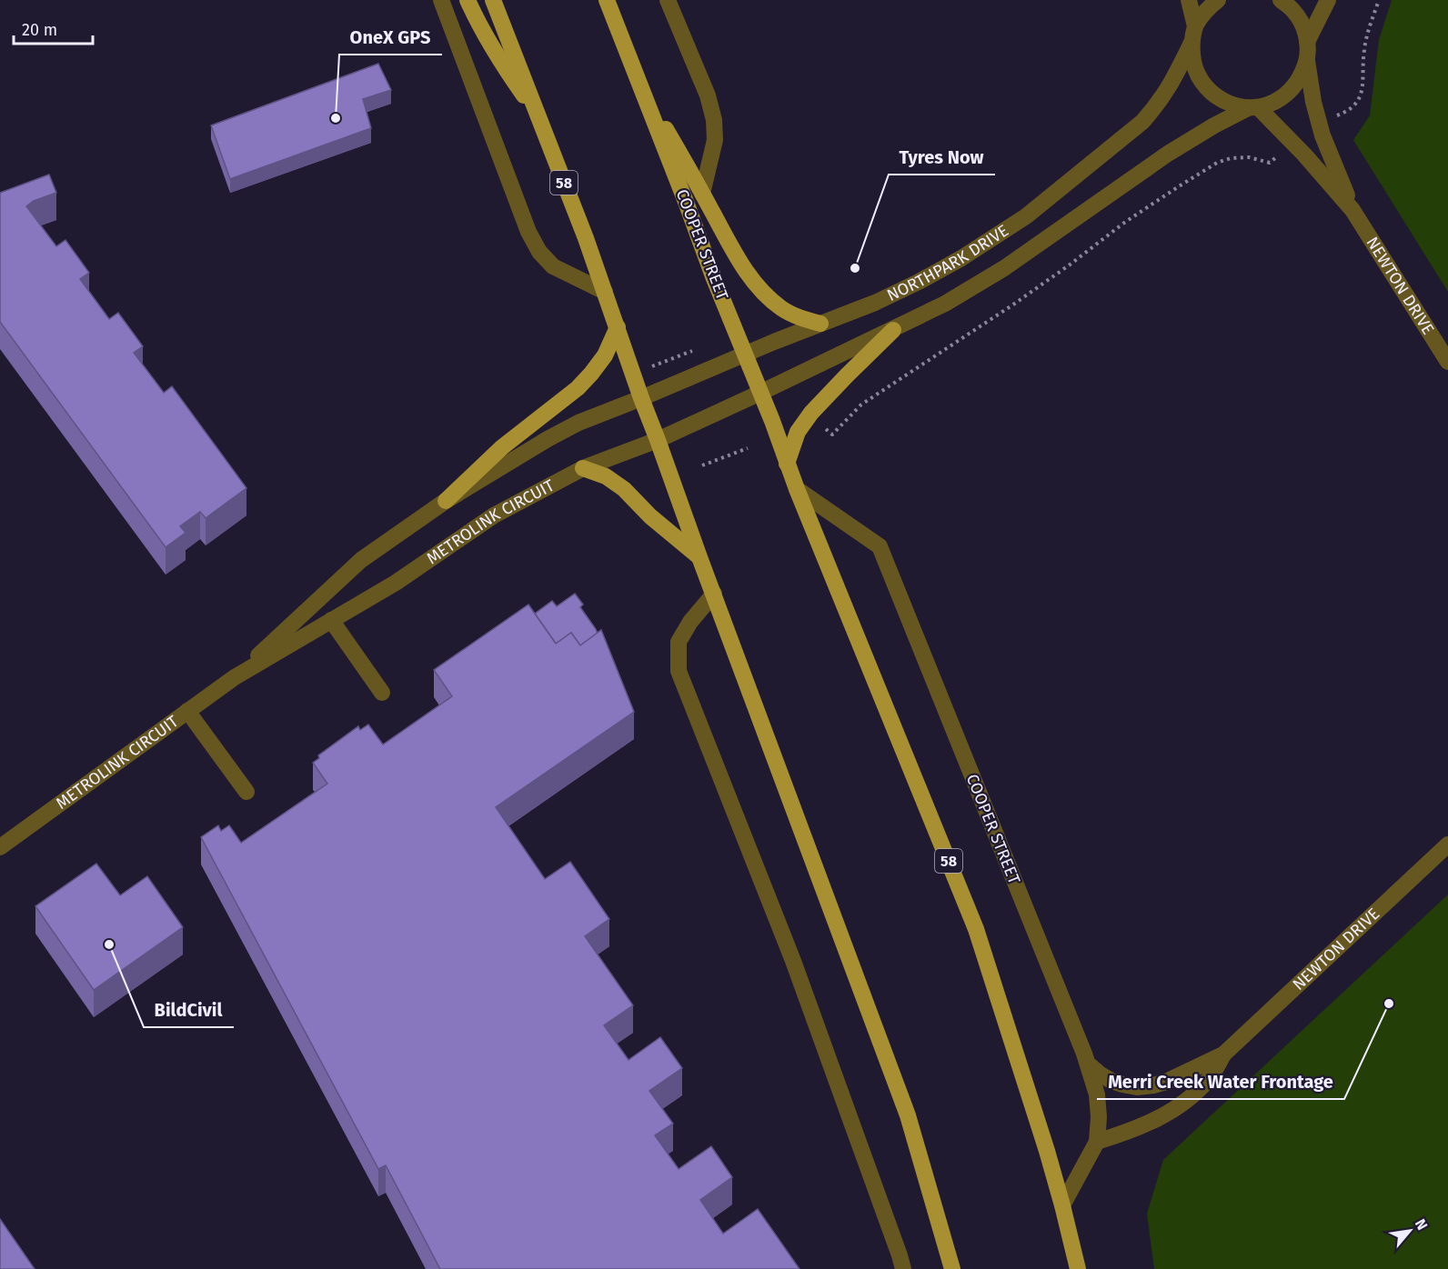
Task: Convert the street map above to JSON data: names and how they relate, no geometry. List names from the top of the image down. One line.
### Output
{"streets":{"main road":["58","COOPER STREET"],"street":["NORTHPARK DRIVE","NEWTON DRIVE","METROLINK CIRCUIT"]},"crossings":[["58","NORTHPARK DRIVE"],["58","METROLINK CIRCUIT"],["COOPER STREET","NORTHPARK DRIVE"],["COOPER STREET","NEWTON DRIVE"],["COOPER STREET","METROLINK CIRCUIT"],["NORTHPARK DRIVE","NEWTON DRIVE"],["NORTHPARK DRIVE","METROLINK CIRCUIT"]],"places":["OneX GPS","Tyres Now","BildCivil","Merri Creek Water Frontage"],"scale_bar":"20 m","north":"top right"}
